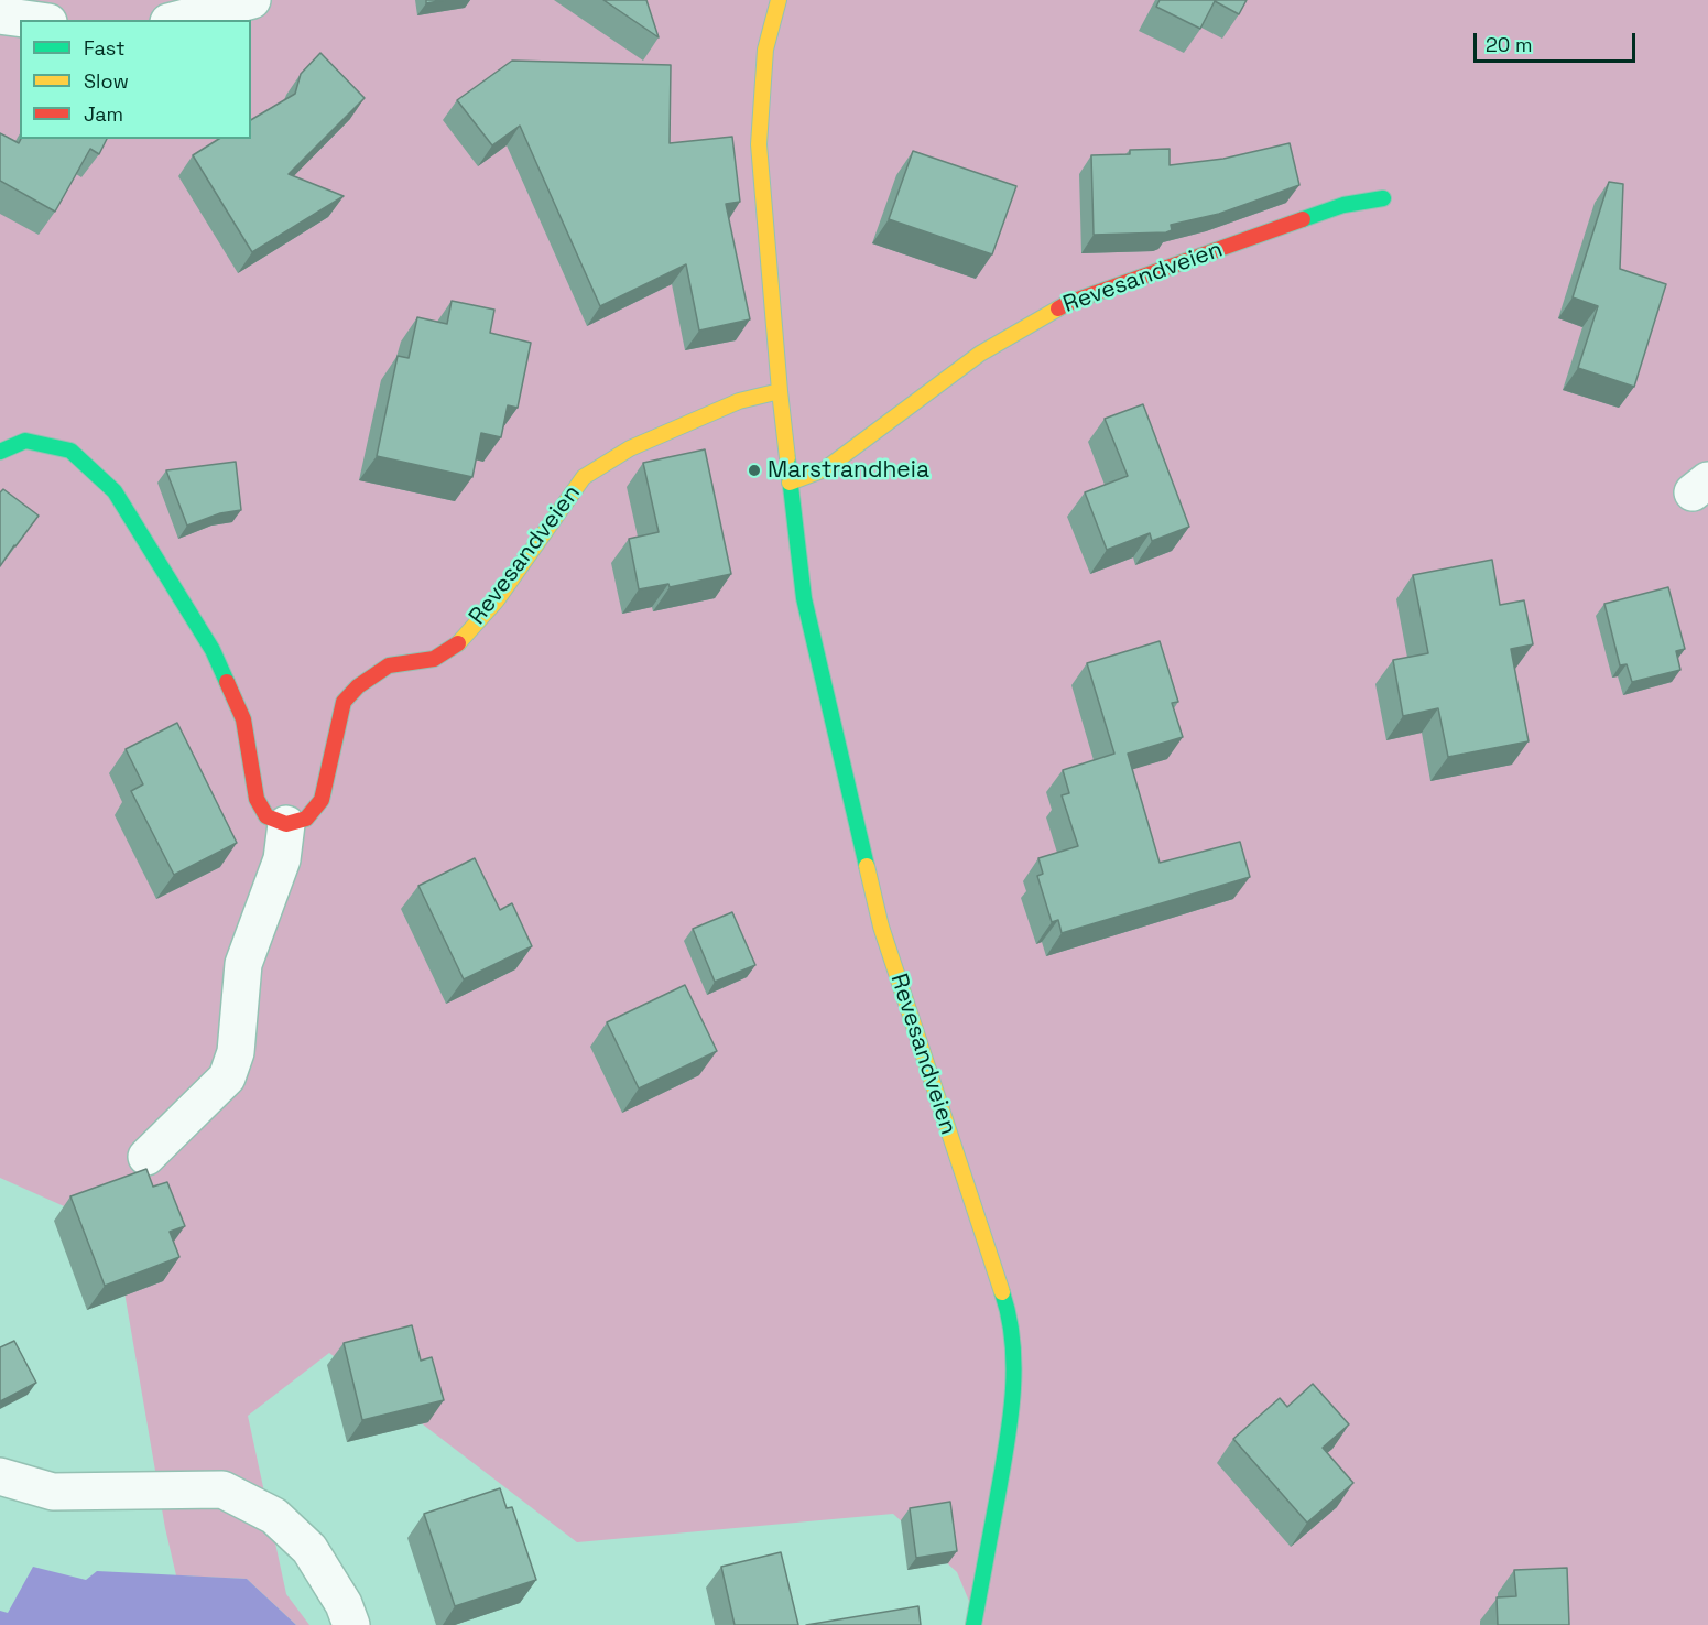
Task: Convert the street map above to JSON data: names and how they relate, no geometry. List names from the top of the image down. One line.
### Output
{"streets":{"street":["Revesandveien"]},"places":["Marstrandheia"],"legend":["Fast","Slow","Jam"],"scale_bar":"20 m"}
